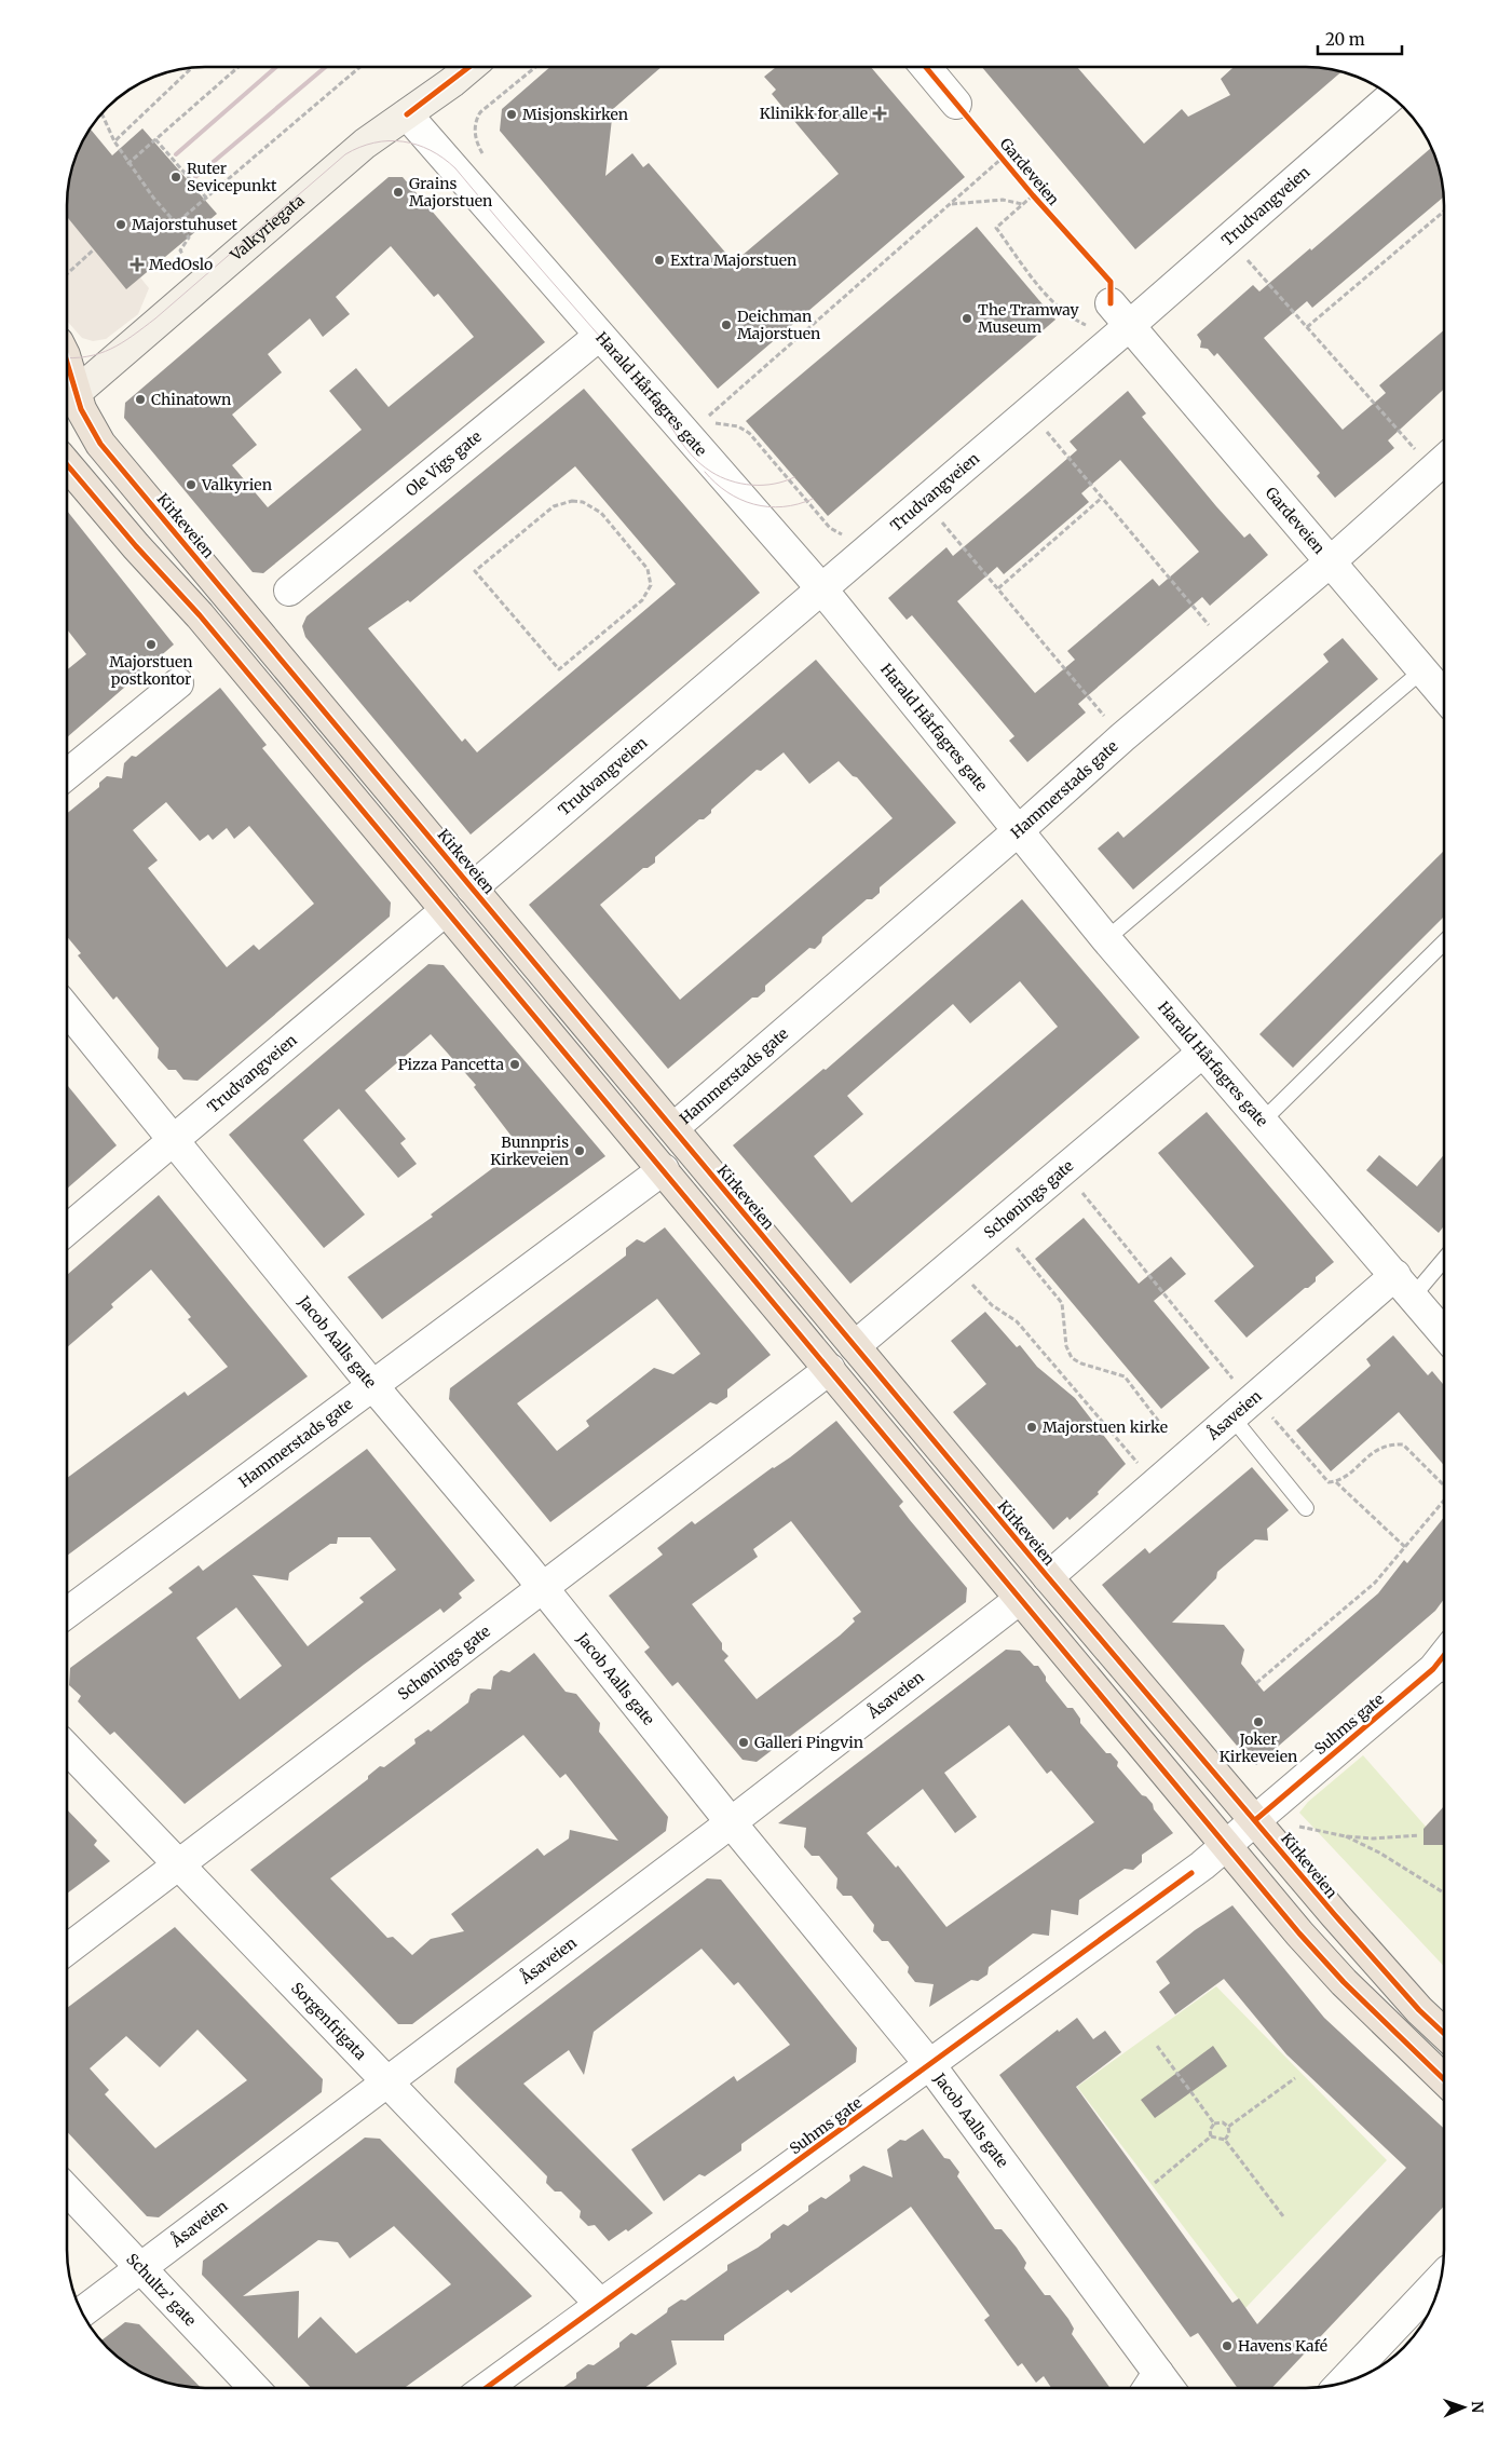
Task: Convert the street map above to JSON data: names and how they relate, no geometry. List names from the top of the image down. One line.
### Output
{"streets":{"main road":["Valkyriegata","Kirkeveien"],"street":["Gardeveien","Trudvangveien","Harald Hårfagres gate","Ole Vigs gate","Hammerstads gate","Schønings gate","Jacob Aalls gate","Åsaveien","Suhms gate","Sorgenfrigata","Schultz’ gate"]},"crossings":[["Gardeveien","Trudvangveien"],["Gardeveien","Hammerstads gate"],["Trudvangveien","Harald Hårfagres gate"],["Trudvangveien","Kirkeveien"],["Trudvangveien","Jacob Aalls gate"],["Valkyriegata","Harald Hårfagres gate"],["Harald Hårfagres gate","Ole Vigs gate"],["Harald Hårfagres gate","Hammerstads gate"],["Harald Hårfagres gate","Schønings gate"],["Harald Hårfagres gate","Åsaveien"],["Kirkeveien","Hammerstads gate"],["Kirkeveien","Schønings gate"],["Kirkeveien","Åsaveien"],["Kirkeveien","Suhms gate"],["Hammerstads gate","Jacob Aalls gate"],["Schønings gate","Jacob Aalls gate"],["Schønings gate","Sorgenfrigata"],["Jacob Aalls gate","Åsaveien"],["Jacob Aalls gate","Suhms gate"],["Åsaveien","Sorgenfrigata"],["Åsaveien","Schultz’ gate"],["Suhms gate","Sorgenfrigata"]],"places":{"health":["Klinikk for alle","MedOslo"],"other":["Misjonskirken","Ruter Sevicepunkt","Grains Majorstuen","Majorstuhuset","Extra Majorstuen","The Tramway Museum","Deichman Majorstuen","Chinatown","Valkyrien","Majorstuen postkontor","Pizza Pancetta","Bunnpris Kirkeveien","Majorstuen kirke","Joker Kirkeveien","Galleri Pingvin","Havens Kafé"]},"scale_bar":"20 m","north":"right"}
